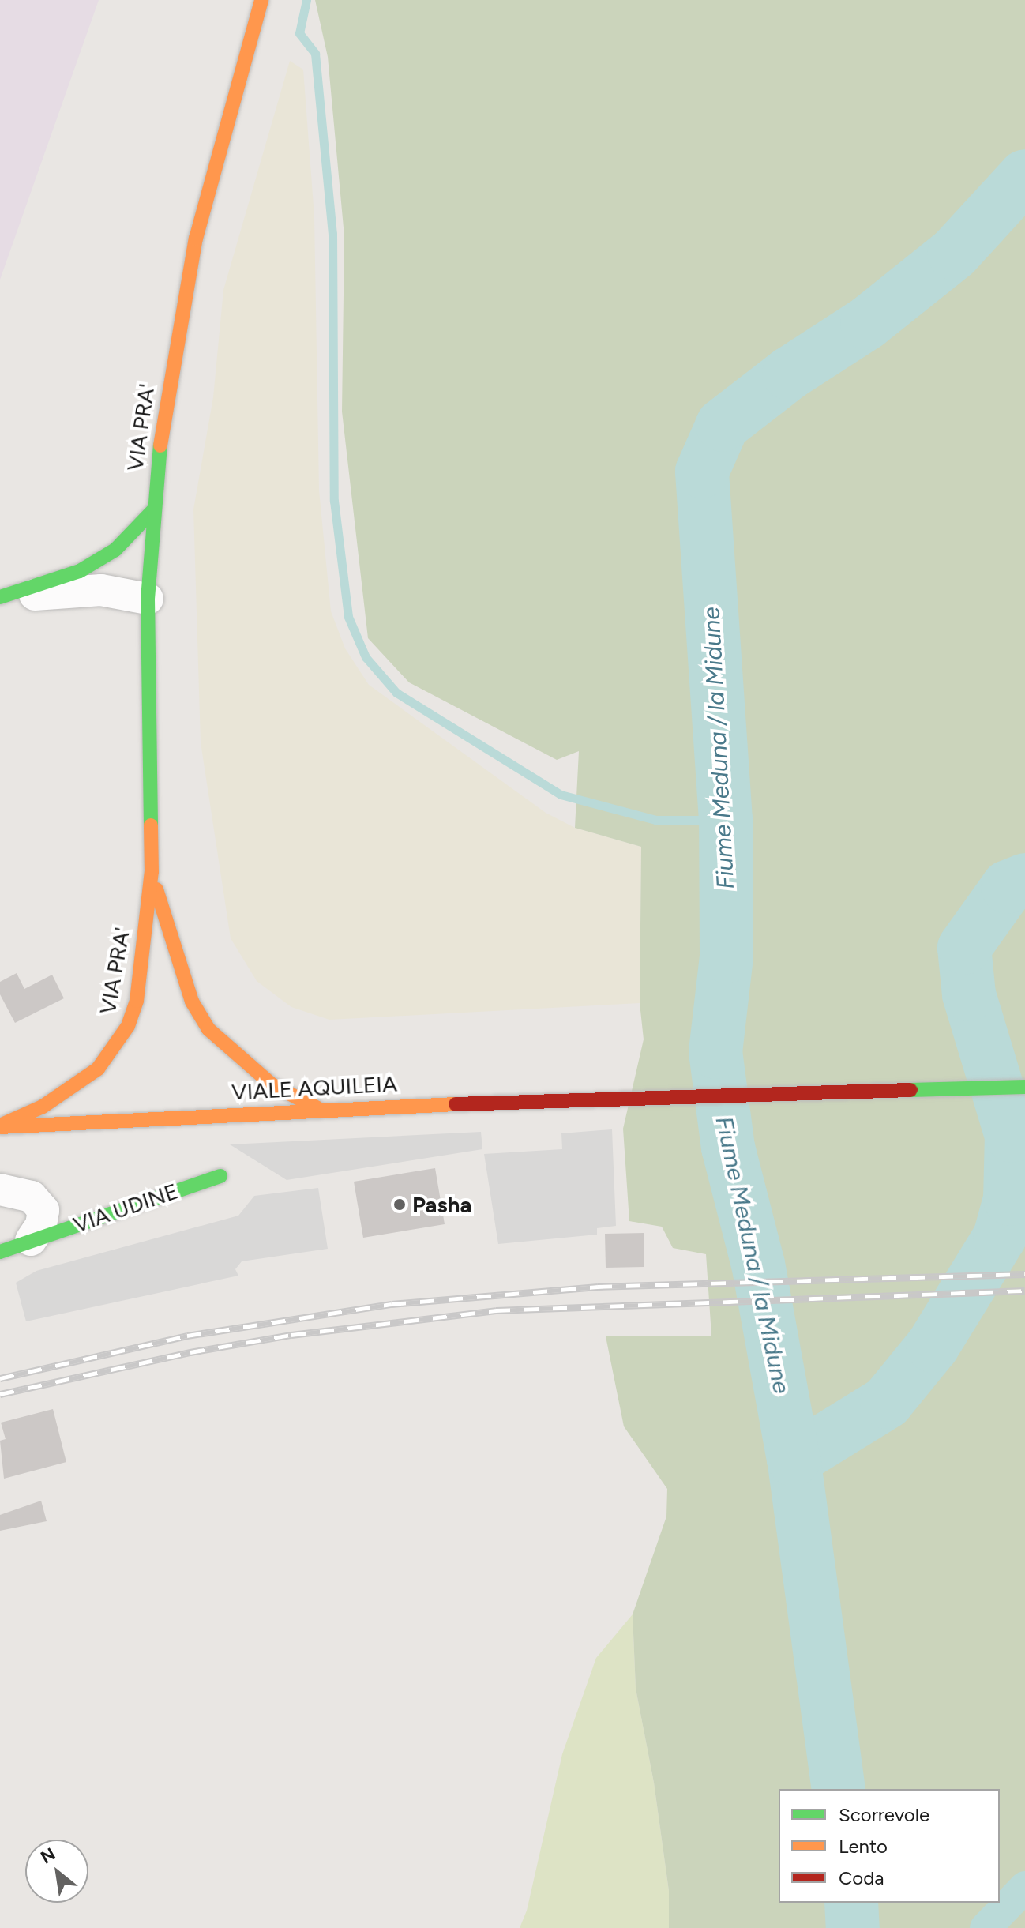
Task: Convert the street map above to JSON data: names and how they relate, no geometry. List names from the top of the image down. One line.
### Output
{"streets":{"street":["VIA PRA'","VIALE AQUILEIA","VIA UDINE"]},"crossings":[["VIA PRA'","VIALE AQUILEIA"]],"water":["Fiume Meduna / la Midune"],"places":["Pasha"],"legend":["Scorrevole","Lento","Coda"],"north":"top left"}
